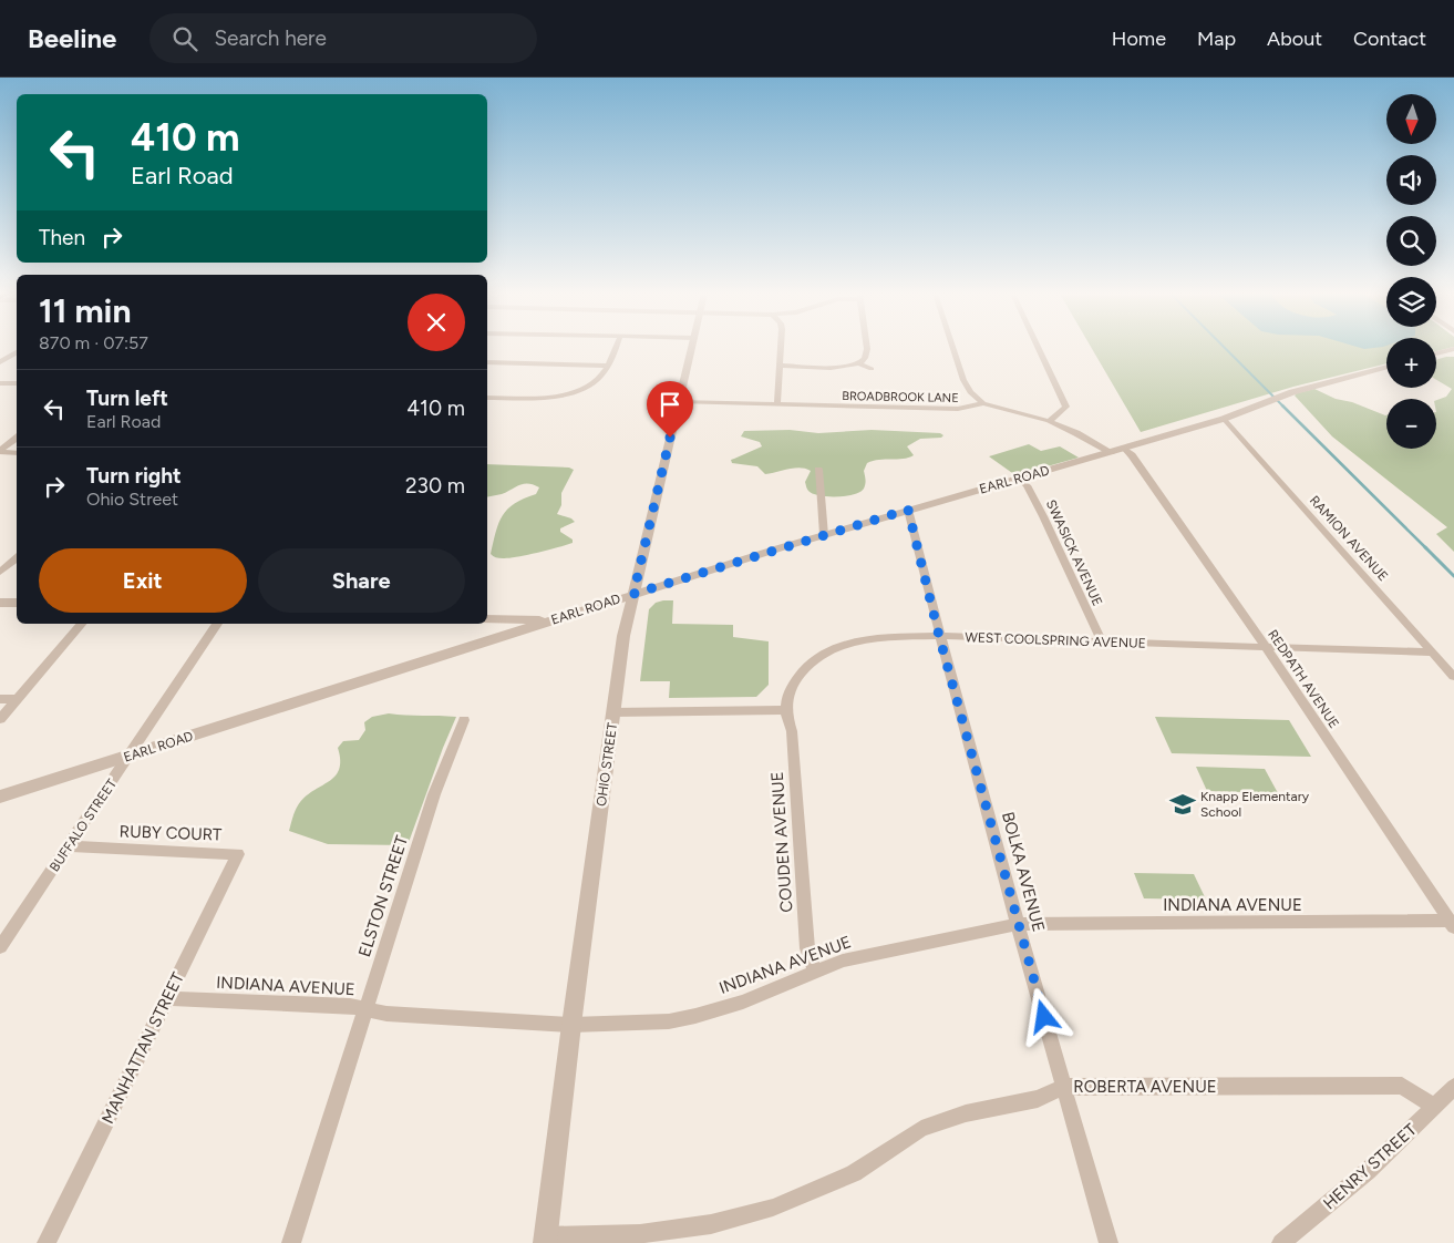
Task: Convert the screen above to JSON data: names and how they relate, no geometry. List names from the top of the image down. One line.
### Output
{"streets":{"street":["BROADBROOK LANE","EARL ROAD","RAMION AVENUE","SWASICK AVENUE","WEST COOLSPRING AVENUE","REDPATH AVENUE","OHIO STREET","BUFFALO STREET","RUBY COURT","COUDEN AVENUE","BOLKA AVENUE","ELSTON STREET","INDIANA AVENUE","MANHATTAN STREET","ROBERTA AVENUE","HENRY STREET"]},"crossings":[["BROADBROOK LANE","EARL ROAD"],["BROADBROOK LANE","OHIO STREET"],["EARL ROAD","RAMION AVENUE"],["EARL ROAD","SWASICK AVENUE"],["EARL ROAD","REDPATH AVENUE"],["EARL ROAD","OHIO STREET"],["EARL ROAD","BUFFALO STREET"],["EARL ROAD","BOLKA AVENUE"],["RAMION AVENUE","WEST COOLSPRING AVENUE"],["SWASICK AVENUE","WEST COOLSPRING AVENUE"],["WEST COOLSPRING AVENUE","REDPATH AVENUE"],["WEST COOLSPRING AVENUE","COUDEN AVENUE"],["WEST COOLSPRING AVENUE","BOLKA AVENUE"],["REDPATH AVENUE","INDIANA AVENUE"],["OHIO STREET","INDIANA AVENUE"],["OHIO STREET","ROBERTA AVENUE"],["BUFFALO STREET","RUBY COURT"],["RUBY COURT","MANHATTAN STREET"],["COUDEN AVENUE","INDIANA AVENUE"],["BOLKA AVENUE","INDIANA AVENUE"],["BOLKA AVENUE","ROBERTA AVENUE"],["ELSTON STREET","INDIANA AVENUE"],["INDIANA AVENUE","MANHATTAN STREET"],["ROBERTA AVENUE","HENRY STREET"]],"places":{"school or university":["Knapp Elementary School"]},"north":"bottom","page":{"header":"Beeline","search":"Search here","nav":["Home","Map","About","Contact"],"map_buttons":["+","−"],"turn":["410 m","Earl Road"],"then":"Then","heading":["11 min","870 m · 07:57"],"list":[{"name":"Turn left","note":"Earl Road","value":"410 m"},{"name":"Turn right","note":"Ohio Street","value":"230 m"}],"buttons":["Exit","Share"]}}
